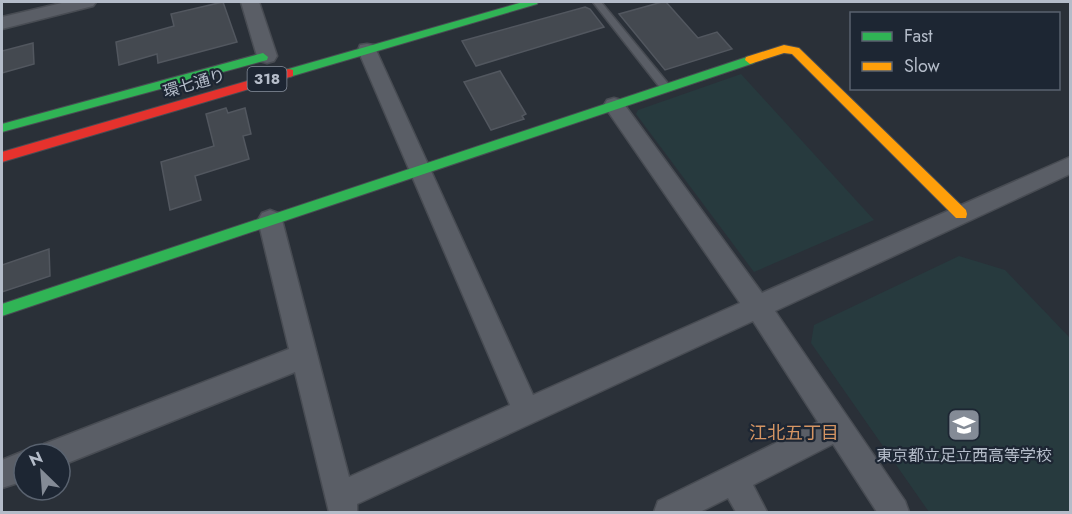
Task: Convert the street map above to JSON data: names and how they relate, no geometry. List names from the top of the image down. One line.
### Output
{"streets":{"street":["318","環七通り"]},"districts":["江北五丁目"],"places":{"school or university":["東京都立足立西高等学校"]},"legend":["Fast","Slow"],"north":"top left"}
